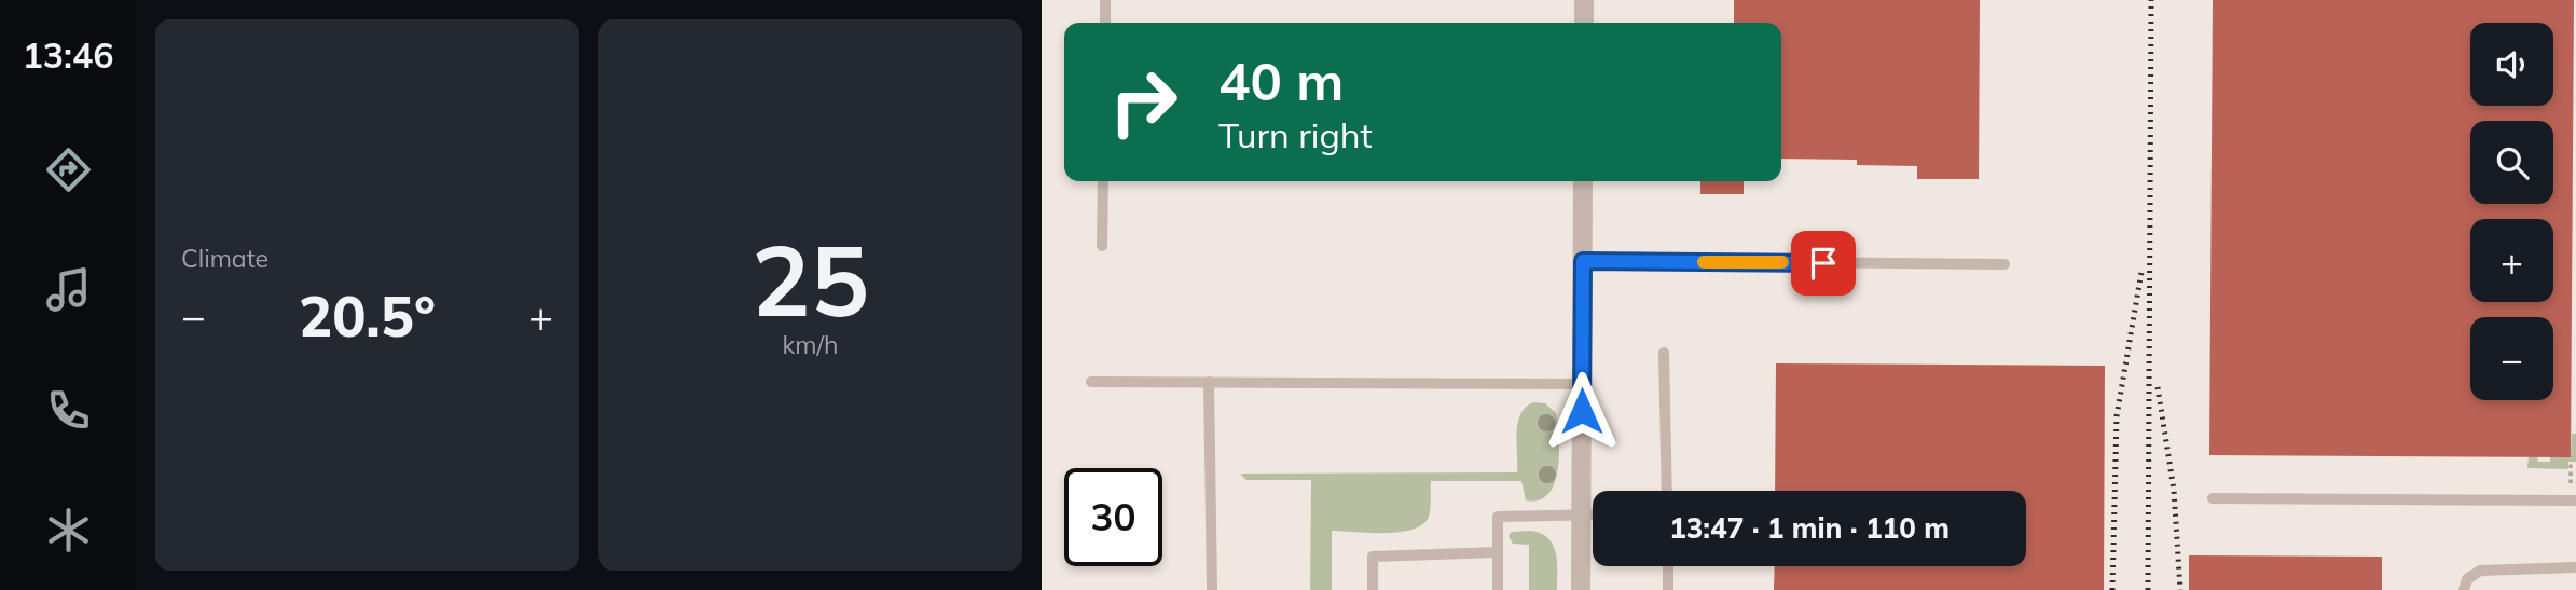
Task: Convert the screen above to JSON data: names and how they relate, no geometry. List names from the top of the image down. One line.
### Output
{"page":{"tabs":"13:46","tile":["Climate",["25","km/h"]],"map_buttons":["+","−"],"turn":["40 m","Turn right"],"heat":["−","20.5°","+"],"limit":"30","trip":"13:47 · 1 min · 110 m"}}
